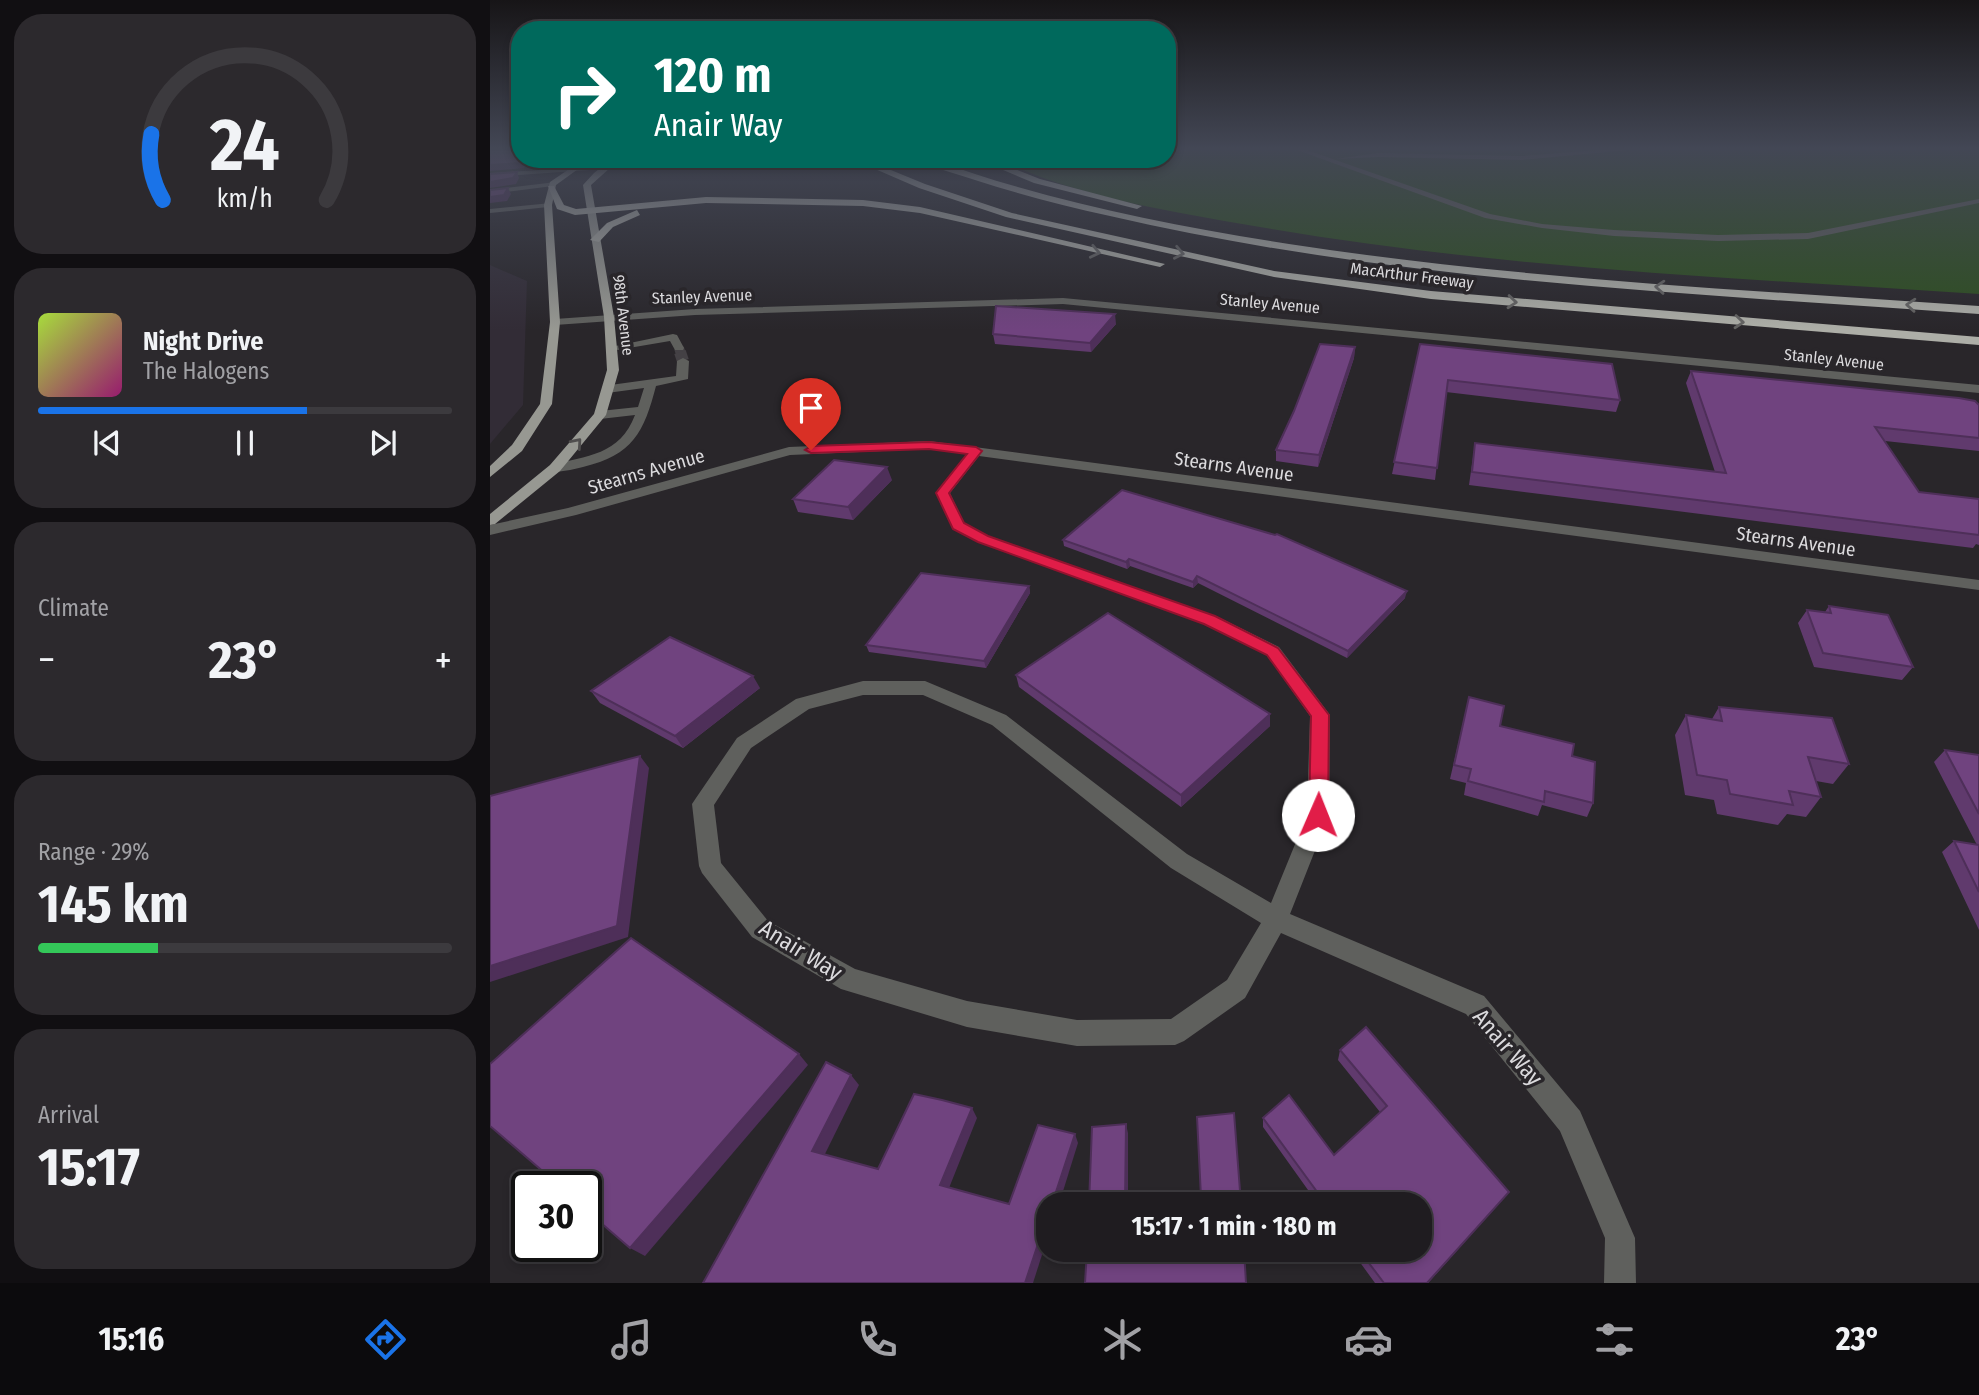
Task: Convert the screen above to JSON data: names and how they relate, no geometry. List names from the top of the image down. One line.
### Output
{"streets":{"highway":["MacArthur Freeway"],"main road":["98th Avenue"],"street":["Stanley Avenue","Stearns Avenue","Anair Way"]},"crossings":[["Stanley Avenue","98th Avenue"],["Stearns Avenue","Anair Way"]],"page":{"turn":["120 m","Anair Way"],"song":["Night Drive","The Halogens"],"tile":["Climate",["Range · 29%","145 km"],["Arrival","15:17"]],"heat":["−","23°","+"],"limit":"30","trip":"15:17 · 1 min · 180 m","tabs":["15:16","23°"],"gauge":["24","km/h"]}}
